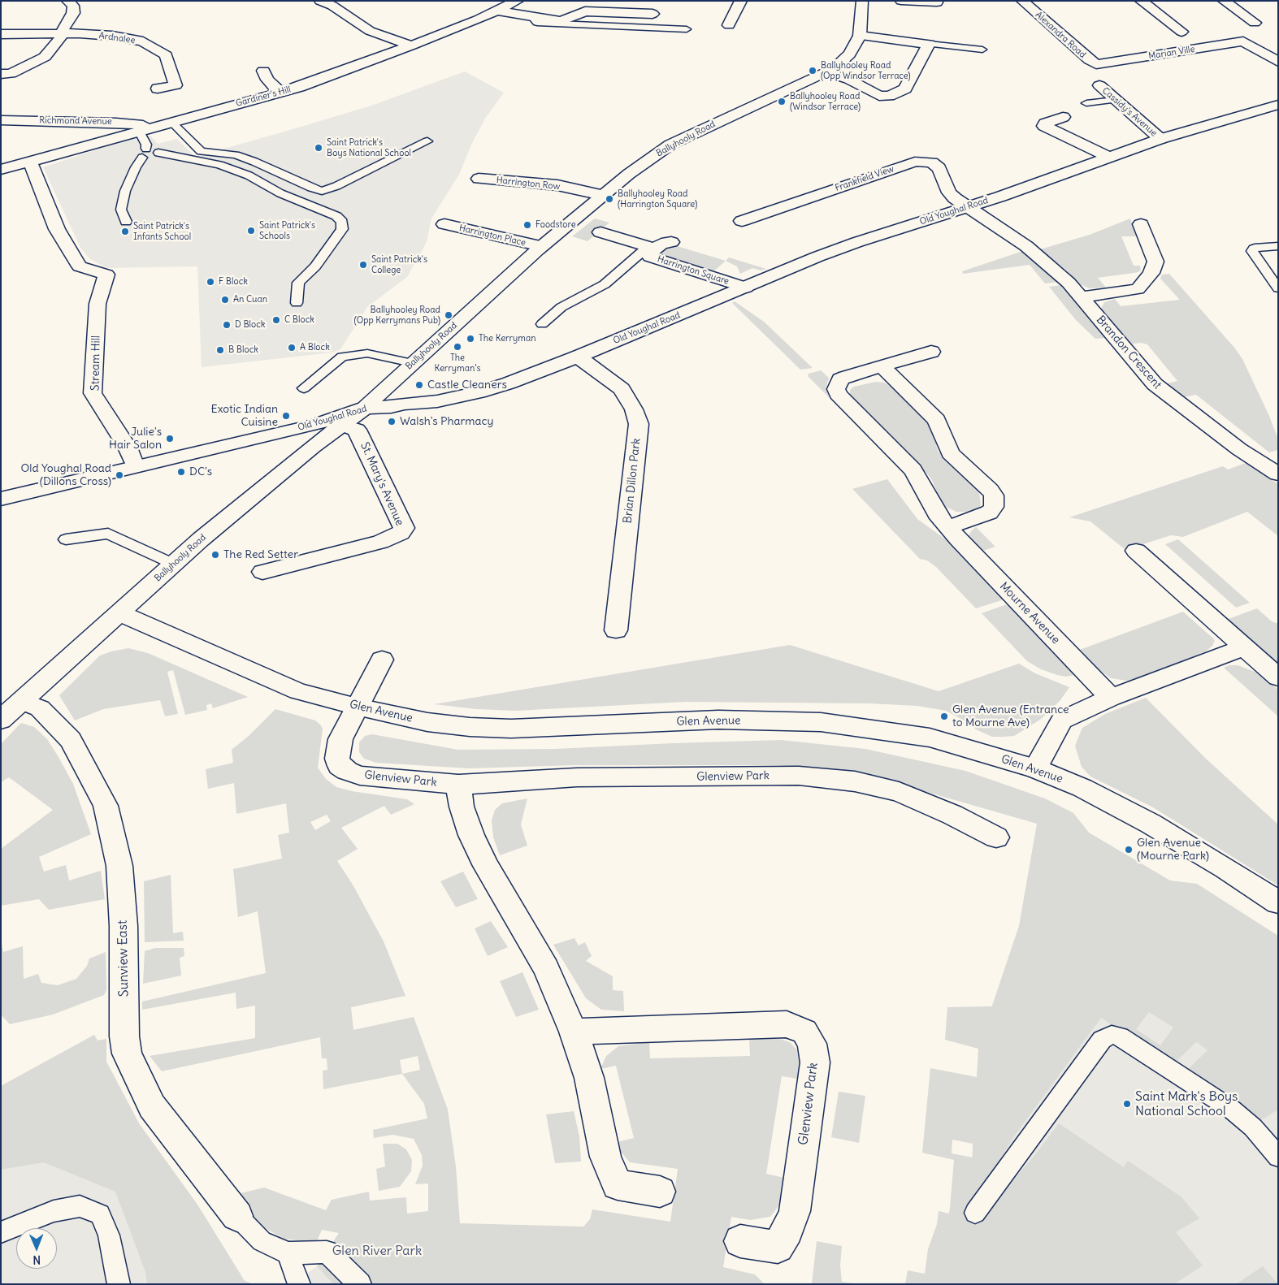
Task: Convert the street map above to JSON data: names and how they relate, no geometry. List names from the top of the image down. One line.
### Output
{"streets":{"street":["Alexandra Road","Ardnalee","Marian Ville","Gardiner's Hill","Cassidy's Avenue","Richmond Avenue","Ballyhooly Road","Frankfield View","Harrington Row","Old Youghal Road","Harrington Place","Harrington Square","Brandon Crescent","Stream Hill","Brian Dillon Park","St. Mary's Avenue","Mourne Avenue","Glen Avenue","Glenview Park","Sunview East"]},"crossings":[["Alexandra Road","Marian Ville"],["Gardiner's Hill","Richmond Avenue"],["Gardiner's Hill","Stream Hill"],["Cassidy's Avenue","Old Youghal Road"],["Ballyhooly Road","Harrington Row"],["Ballyhooly Road","Old Youghal Road"],["Ballyhooly Road","Harrington Place"],["Ballyhooly Road","St. Mary's Avenue"],["Ballyhooly Road","Glen Avenue"],["Ballyhooly Road","Sunview East"],["Frankfield View","Old Youghal Road"],["Frankfield View","Brandon Crescent"],["Old Youghal Road","Harrington Square"],["Old Youghal Road","Brandon Crescent"],["Old Youghal Road","Stream Hill"],["Old Youghal Road","Brian Dillon Park"],["Glen Avenue","Glenview Park"]],"parks":["Glen River Park"],"places":["Ballyhooley Road (Opp Windsor Terrace)","Ballyhooley Road (Windsor Terrace)","Saint Patrick's Boys National School","Ballyhooley Road (Harrington Square)","Foodstore","Saint Patrick's Schools","Saint Patrick's Infants School","Saint Patrick's College","F Block","An Cuan","Ballyhooley Road (Opp Kerrymans Pub)","C Block","D Block","The Kerryman","The Kerryman’s","A Block","B Block","Castle Cleaners","Exotic Indian Cuisine","Walsh's Pharmacy","Julie's Hair Salon","DC's","Old Youghal Road (Dillons Cross)","The Red Setter","Glen Avenue (Entrance to Mourne Ave)","Glen Avenue (Mourne Park)","Saint Mark's Boys National School"],"north":"bottom"}
